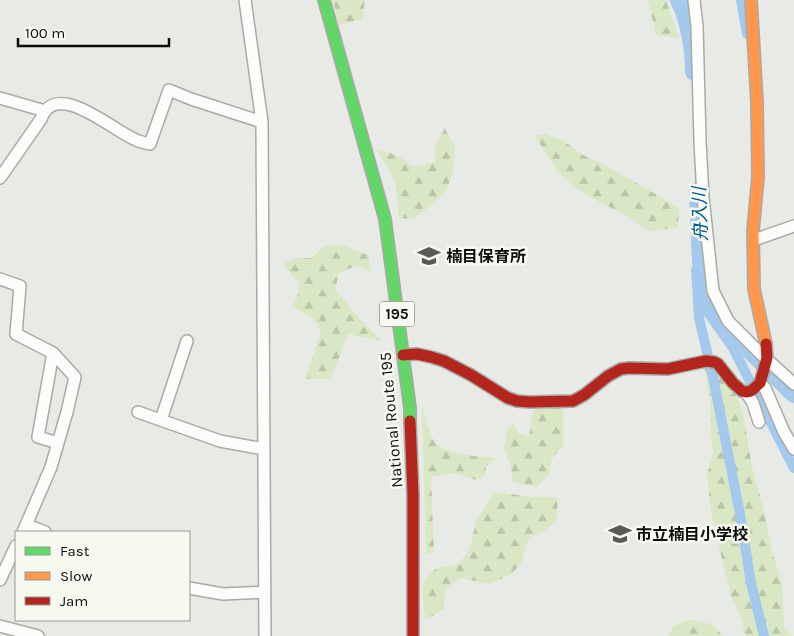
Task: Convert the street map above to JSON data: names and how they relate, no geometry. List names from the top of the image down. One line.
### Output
{"streets":{"main road":["195","National Route 195"]},"water":["舟入川"],"places":{"school or university":["楠目保育所","市立楠目小学校"]},"legend":["Fast","Slow","Jam"],"scale_bar":"100 m"}
